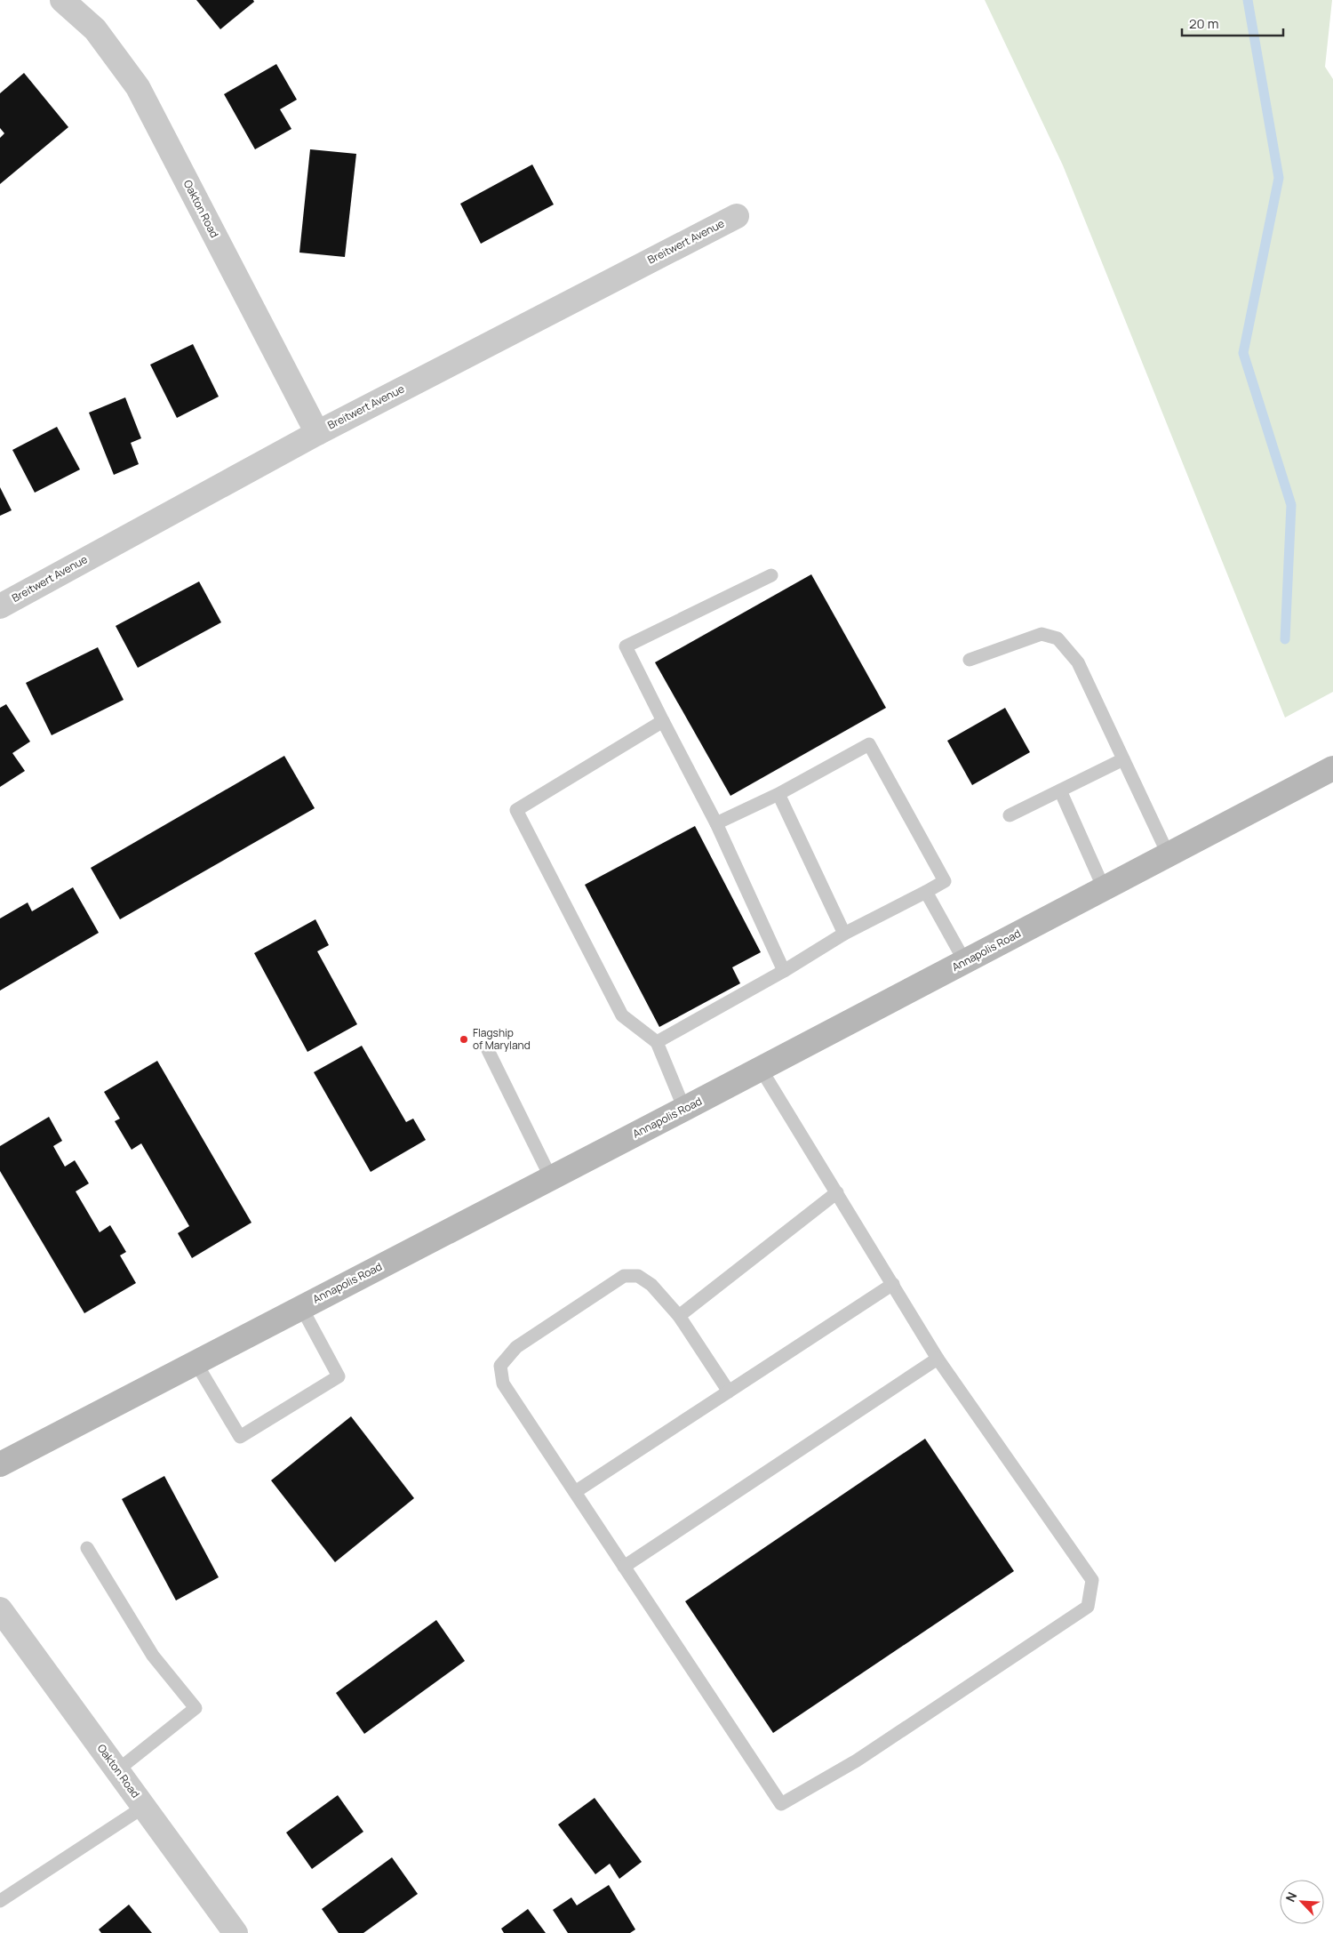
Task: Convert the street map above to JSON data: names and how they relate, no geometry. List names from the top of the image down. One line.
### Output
{"streets":{"main road":["Annapolis Road"],"street":["Oakton Road","Breitwert Avenue"]},"crossings":[["Oakton Road","Breitwert Avenue"]],"places":["Flagship of Maryland"],"scale_bar":"20 m","north":"top left"}
